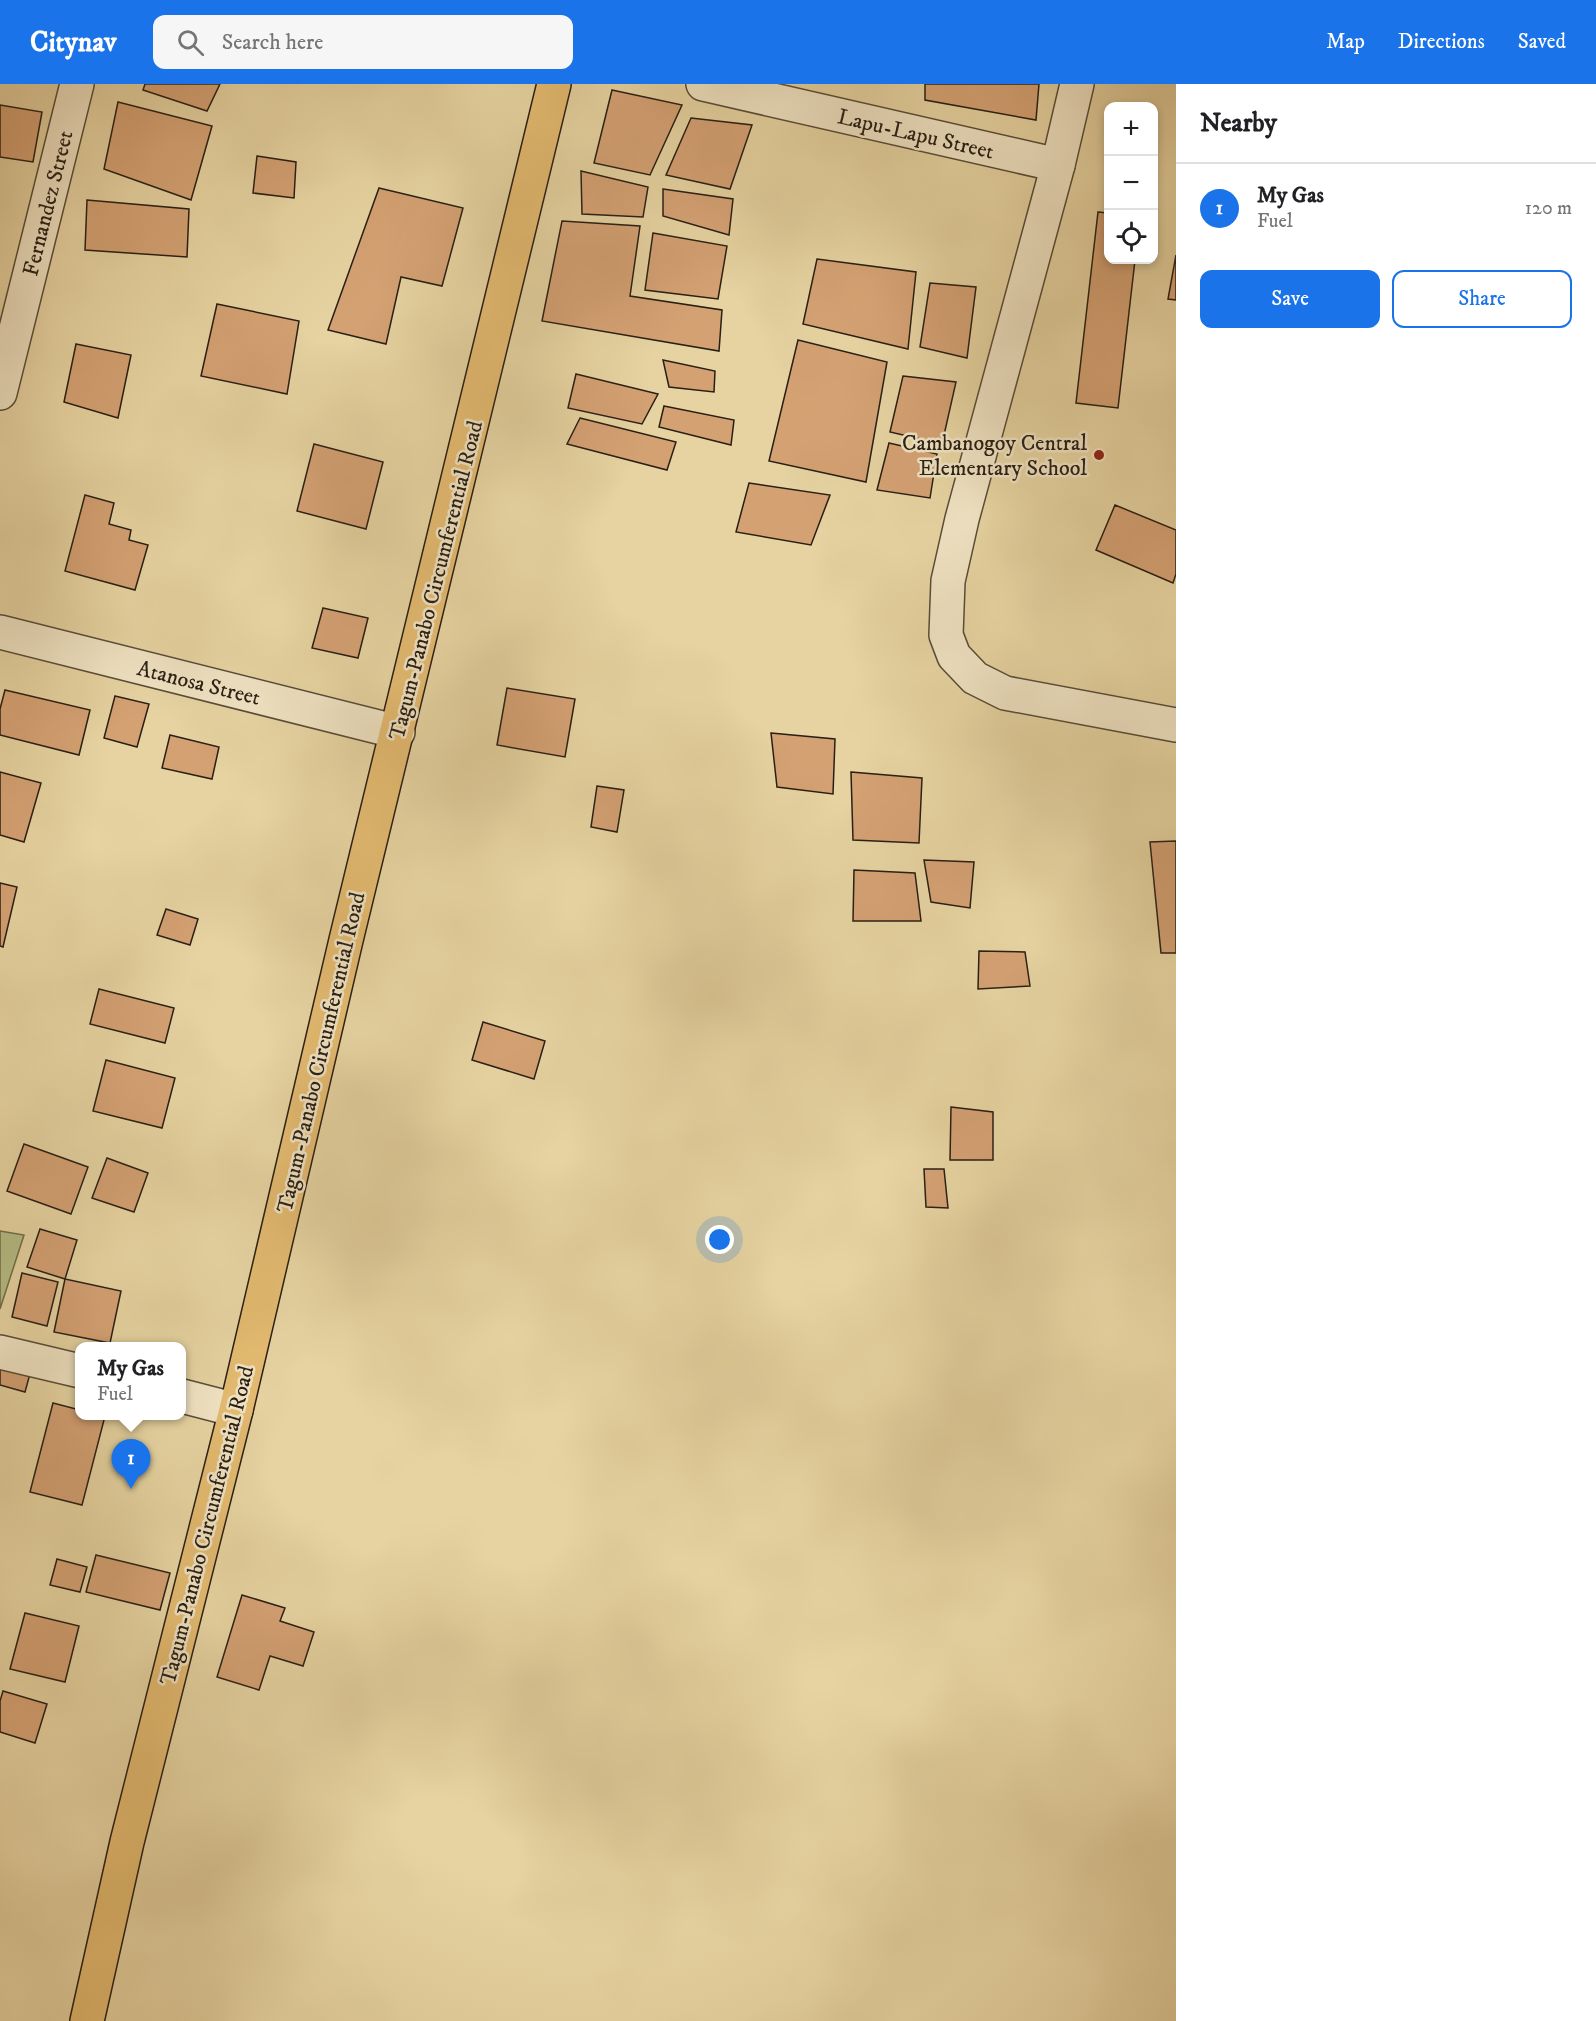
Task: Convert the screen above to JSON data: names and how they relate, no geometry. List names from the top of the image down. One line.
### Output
{"streets":{"highway":["Tagum-Panabo Circumferential Road"],"street":["Lapu-Lapu Street","Fernandez Street","Atanosa Street"]},"crossings":[["Tagum-Panabo Circumferential Road","Atanosa Street"]],"places":["Cambanogoy Central Elementary School"],"page":{"header":"Citynav","search":"Search here","nav":["Map","Directions","Saved"],"heading":"Nearby","map_buttons":["+","−"],"list":[{"mark":"1","name":"My Gas","note":"Fuel","value":"120 m"}],"buttons":["Save","Share"],"popup":["My Gas","Fuel"],"pins":"1"}}
